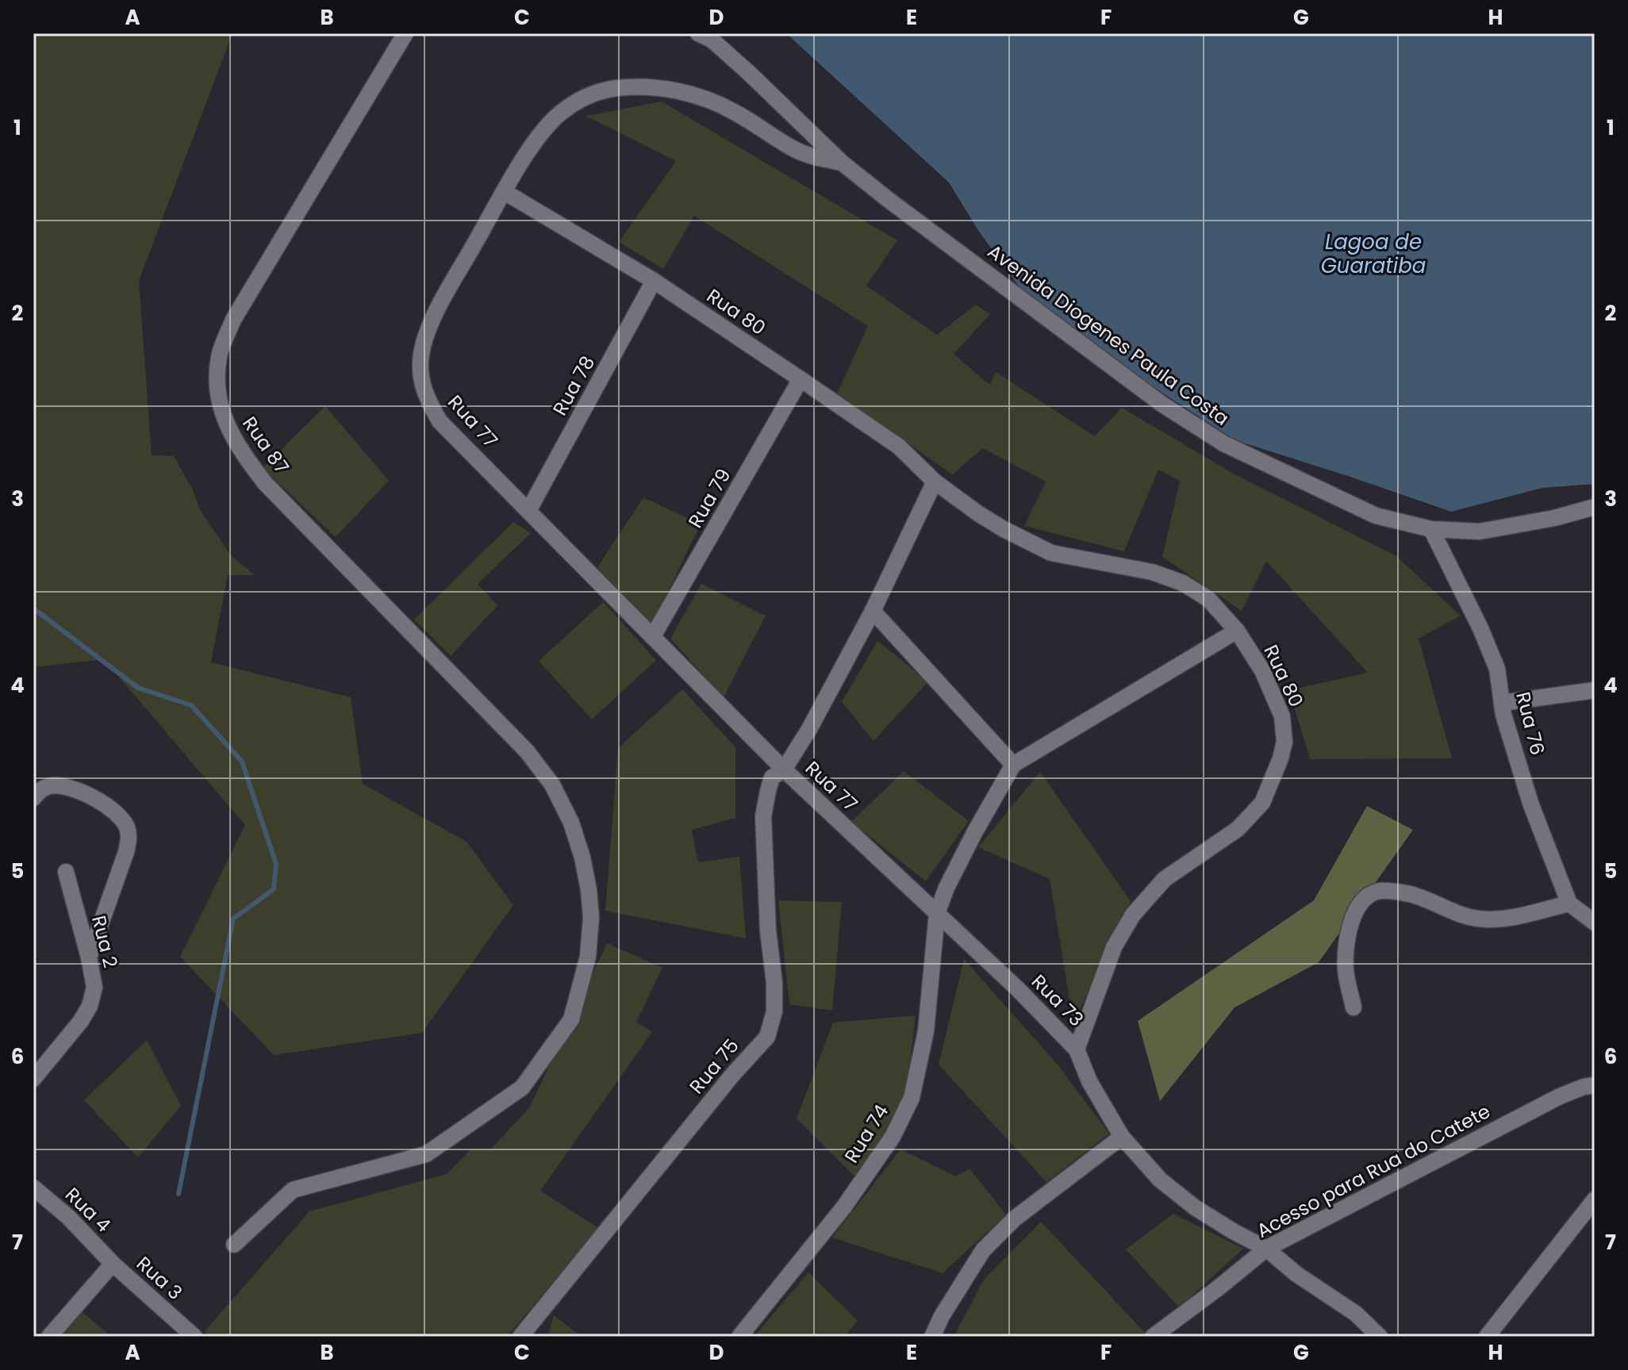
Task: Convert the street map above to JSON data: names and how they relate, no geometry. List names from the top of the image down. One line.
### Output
{"streets":{"street":["Rua 80","Avenida Diogenes Paula Costa","Rua 78","Rua 77","Rua 87","Rua 79","Rua 76","Rua 2","Rua 73","Rua 75","Rua 74","Acesso para Rua do Catete","Rua 4","Rua 3"]},"crossings":[["Rua 80","Rua 78"],["Rua 80","Rua 77"],["Rua 80","Rua 79"],["Rua 80","Rua 73"],["Avenida Diogenes Paula Costa","Rua 77"],["Avenida Diogenes Paula Costa","Rua 76"],["Rua 78","Rua 77"],["Rua 77","Rua 79"],["Rua 77","Rua 73"],["Rua 77","Rua 75"],["Rua 77","Rua 74"],["Rua 73","Rua 74"],["Rua 73","Acesso para Rua do Catete"],["Rua 4","Rua 3"]],"water":["Lagoa de Guaratiba"],"grid":{"columns":["A","B","C","D","E","F","G","H"],"rows":["1","2","3","4","5","6","7"]}}
